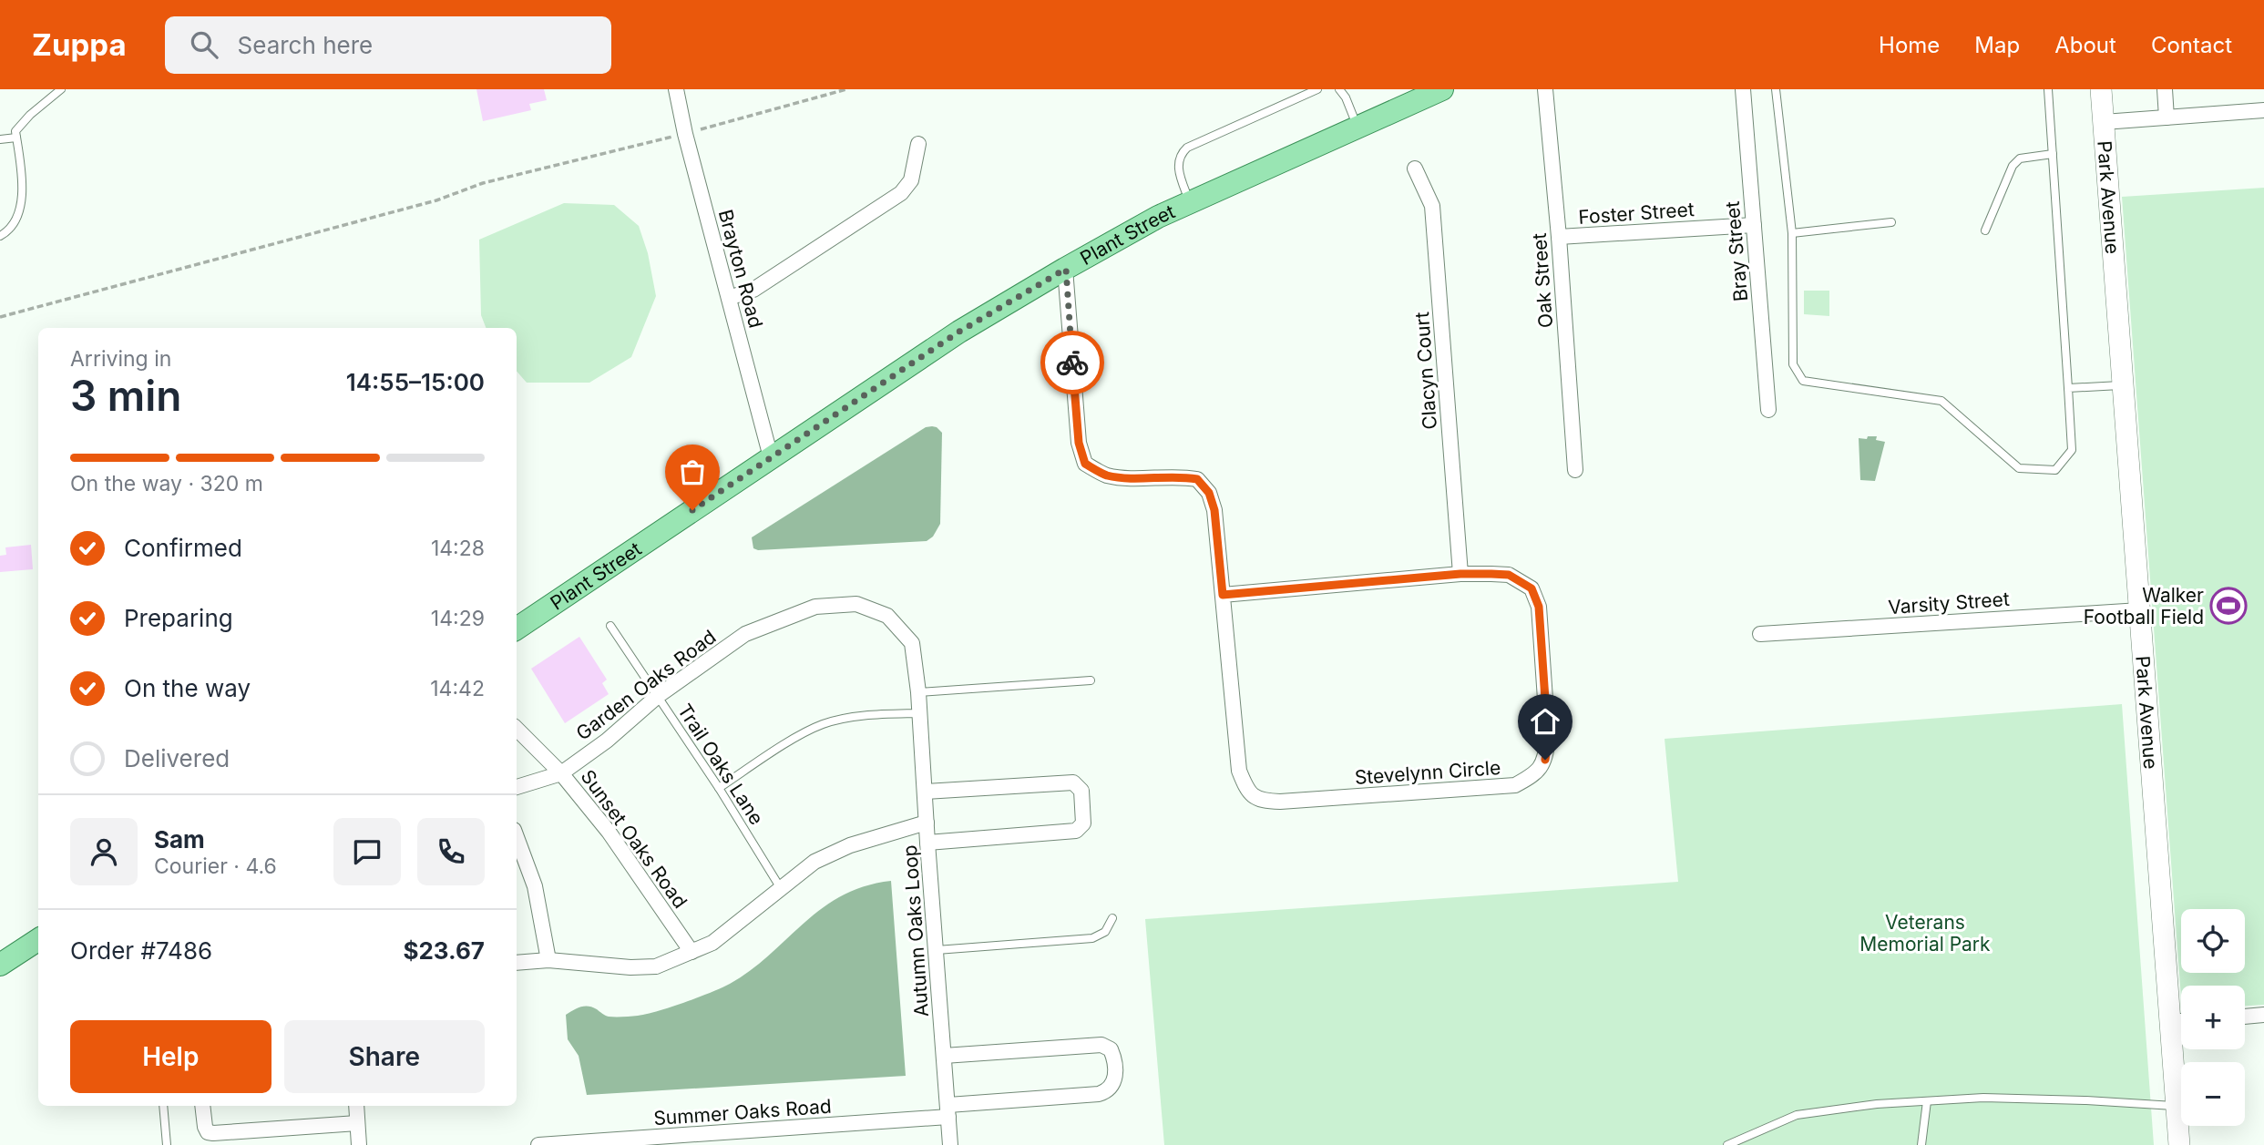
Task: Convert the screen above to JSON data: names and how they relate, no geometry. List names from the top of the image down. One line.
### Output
{"streets":{"main road":["Plant Street"],"street":["Park Avenue","Foster Street","Bray Street","Brayton Road","Oak Street","Clacyn Court","Varsity Street","Garden Oaks Road","Stevelynn Circle","Sunset Oaks Road","Autumn Oaks Loop","Summer Oaks Road"],"lane":["Trail Oaks Lane"]},"crossings":[["Park Avenue","Varsity Street"],["Foster Street","Bray Street"],["Foster Street","Oak Street"],["Plant Street","Brayton Road"],["Clacyn Court","Stevelynn Circle"],["Garden Oaks Road","Trail Oaks Lane"],["Garden Oaks Road","Sunset Oaks Road"],["Garden Oaks Road","Autumn Oaks Loop"],["Trail Oaks Lane","Autumn Oaks Loop"],["Sunset Oaks Road","Autumn Oaks Loop"],["Autumn Oaks Loop","Summer Oaks Road"]],"parks":["Veterans Memorial Park"],"places":{"sports":["Walker Football Field"]},"page":{"header":"Zuppa","search":"Search here","nav":["Home","Map","About","Contact"],"heading":["3 min","Arriving in","14:55–15:00"],"panel":["Sam","Courier · 4.6","Order #7486","$23.67"],"bar":"On the way · 320 m","list":[["Confirmed","14:28"],["Preparing","14:29"],["On the way","14:42"],"Delivered"],"map_buttons":["+","−"],"buttons":["Help","Share"]}}
